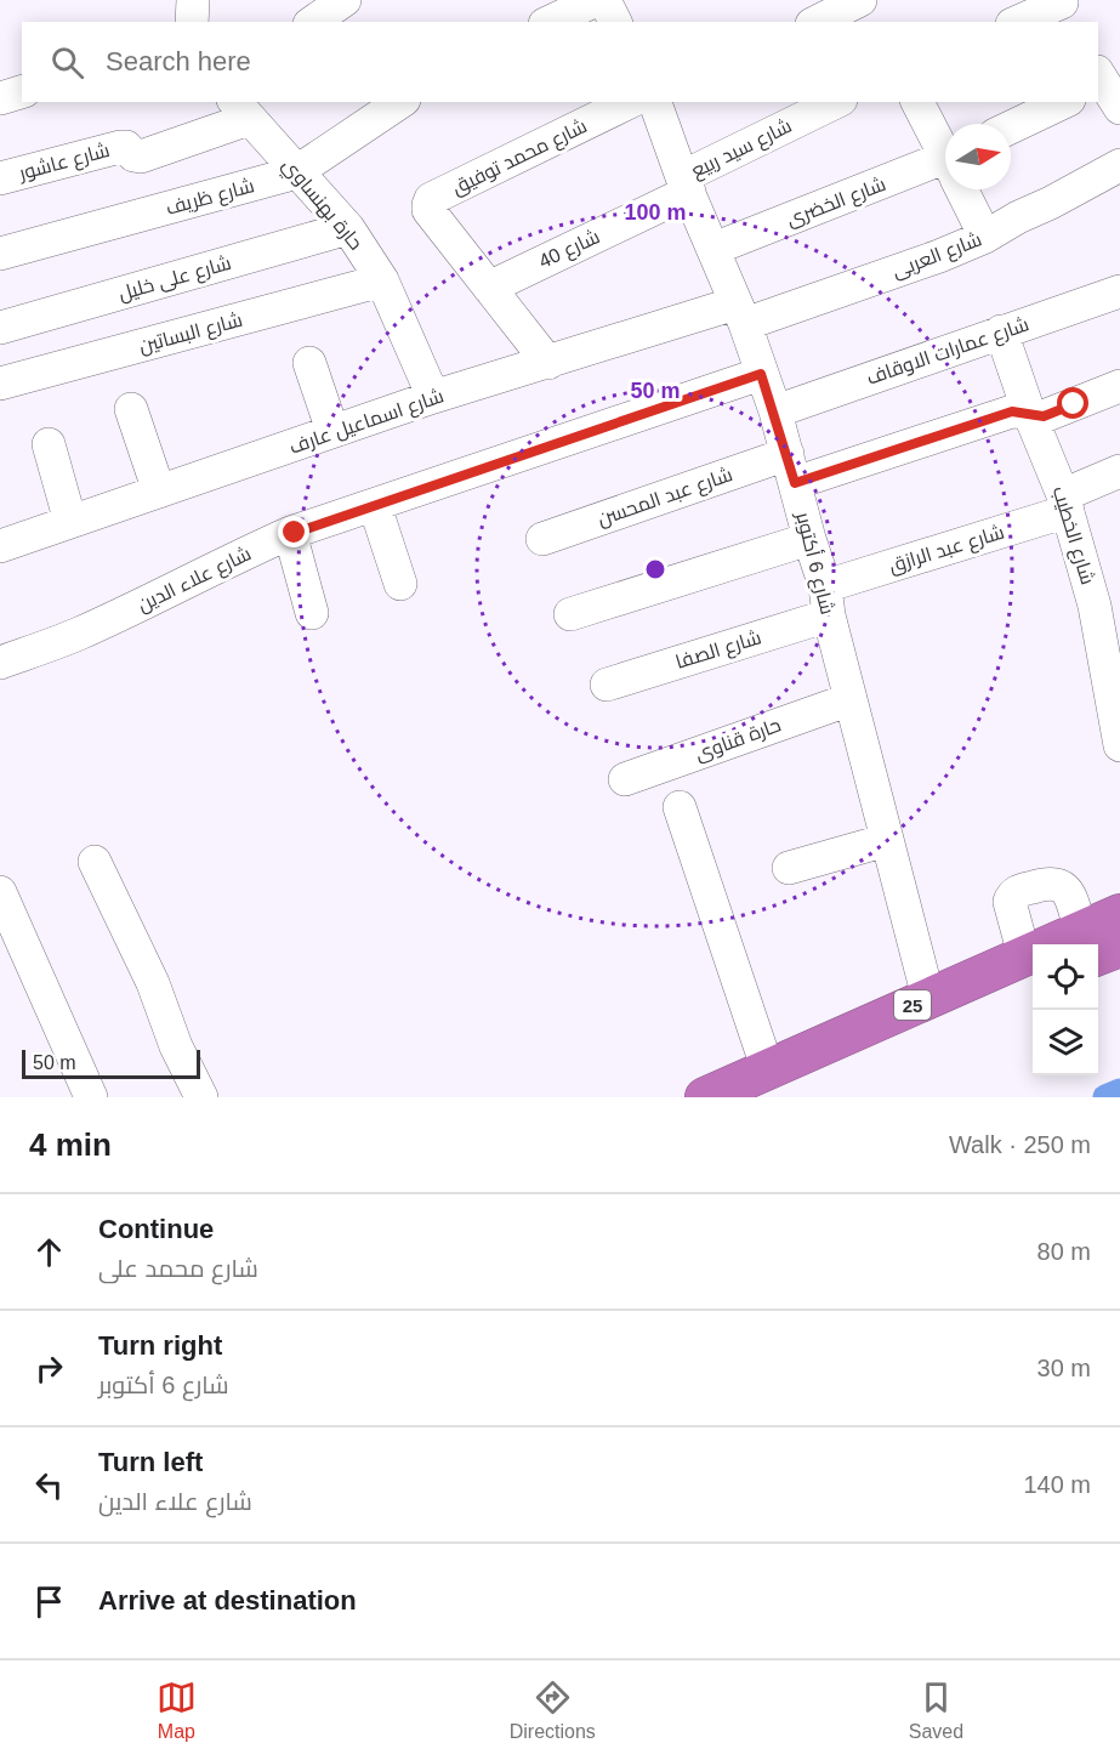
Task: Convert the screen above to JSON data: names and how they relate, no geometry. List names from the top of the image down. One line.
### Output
{"streets":{"highway":["25"],"street":["شارع سيد ربيع","شارع محمد توفيق","شارع عاشور","شارع ظريف","شارع الخضرى","حارة بهنساوي","شارع 40","شارع العربى","شارع على خليل","شارع البساتين","شارع عمارات الاوقاف","شارع اسماعيل عارف","شارع عبد المحسن","شارع الخطيب","شارع عبد الرازق","شارع 6 أكتوبر","شارع علاء الدين","شارع الصفا","حارة قناوى"]},"crossings":[["شارع سيد ربيع","شارع 40"],["شارع سيد ربيع","شارع 6 أكتوبر"],["شارع محمد توفيق","شارع 40"],["شارع محمد توفيق","شارع اسماعيل عارف"],["شارع عاشور","حارة بهنساوي"],["شارع ظريف","حارة بهنساوي"],["شارع الخضرى","شارع 6 أكتوبر"],["حارة بهنساوي","شارع على خليل"],["حارة بهنساوي","شارع البساتين"],["حارة بهنساوي","شارع اسماعيل عارف"],["شارع 40","شارع 6 أكتوبر"],["شارع العربى","شارع اسماعيل عارف"],["شارع العربى","شارع 6 أكتوبر"],["شارع عمارات الاوقاف","شارع الخطيب"],["شارع عمارات الاوقاف","شارع 6 أكتوبر"],["شارع اسماعيل عارف","شارع 6 أكتوبر"],["شارع عبد المحسن","شارع الخطيب"],["شارع عبد المحسن","شارع 6 أكتوبر"],["شارع الخطيب","شارع عبد الرازق"],["شارع عبد الرازق","شارع 6 أكتوبر"],["شارع عبد الرازق","شارع الصفا"],["شارع 6 أكتوبر","شارع علاء الدين"],["شارع 6 أكتوبر","شارع الصفا"],["شارع 6 أكتوبر","حارة قناوى"],["شارع 6 أكتوبر","25"]],"scale_bar":"50 m","north":"right","page":{"search":"Search here","scale":"50 m","heading":["4 min","Walk · 250 m"],"list":[["Continue","شارع محمد على","80 m"],["Turn right","شارع 6 أكتوبر","30 m"],["Turn left","شارع علاء الدين","140 m"],"Arrive at destination"],"nav":["Map","Directions","Saved"]},"rings":["100 m","50 m"]}
